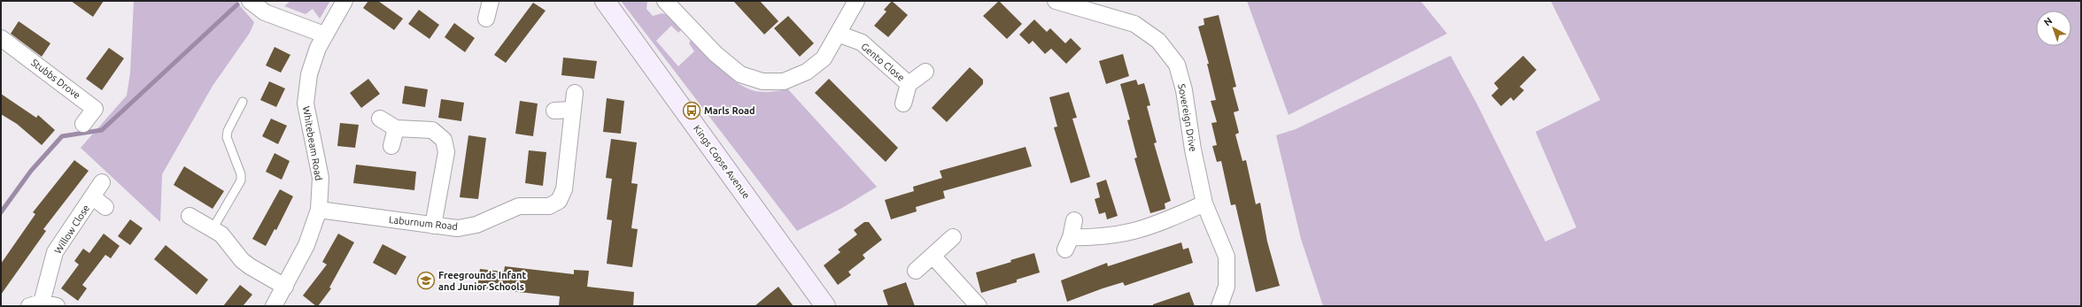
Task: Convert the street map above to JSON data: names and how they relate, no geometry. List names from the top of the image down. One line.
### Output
{"streets":{"street":["Gento Close","Stubbs Drove","Sovereign Drive","Whitebeam Road","Kings Copse Avenue","Laburnum Road","Willow Close"]},"crossings":[["Whitebeam Road","Laburnum Road"]],"places":{"bus stop":["Marls Road"],"school or university":["Freegrounds Infant and Junior Schools"]},"north":"top left"}
